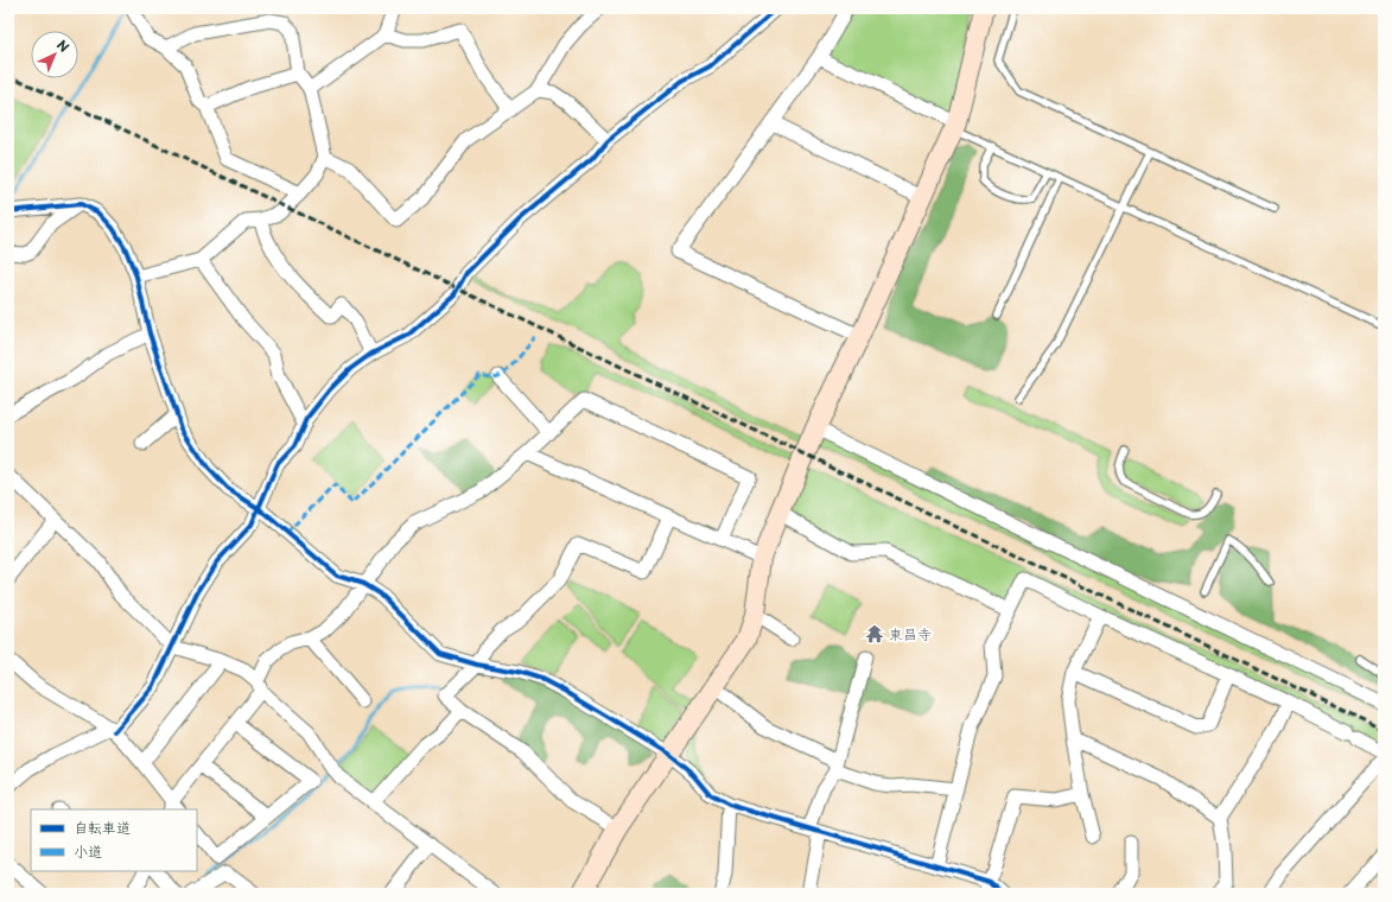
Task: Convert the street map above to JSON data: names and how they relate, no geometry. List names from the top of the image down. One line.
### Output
{"places":{"temple":["東昌寺"]},"legend":["自転車道","小道"],"north":"top right"}
